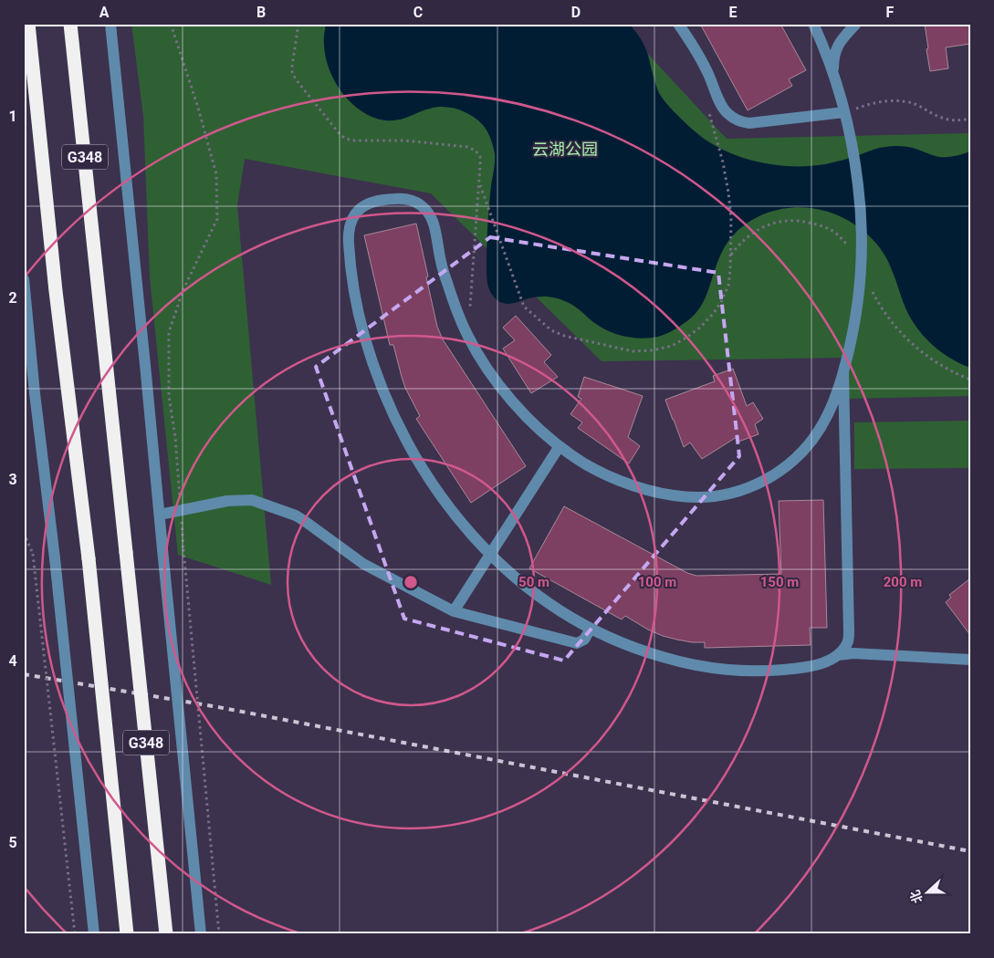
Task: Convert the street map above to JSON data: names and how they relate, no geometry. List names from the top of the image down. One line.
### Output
{"streets":{"highway":["G348"]},"parks":["云湖公园"],"north":"left","grid":{"columns":["A","B","C","D","E","F"],"rows":["1","2","3","4","5"]},"rings":["50 m","100 m","150 m","200 m"]}
